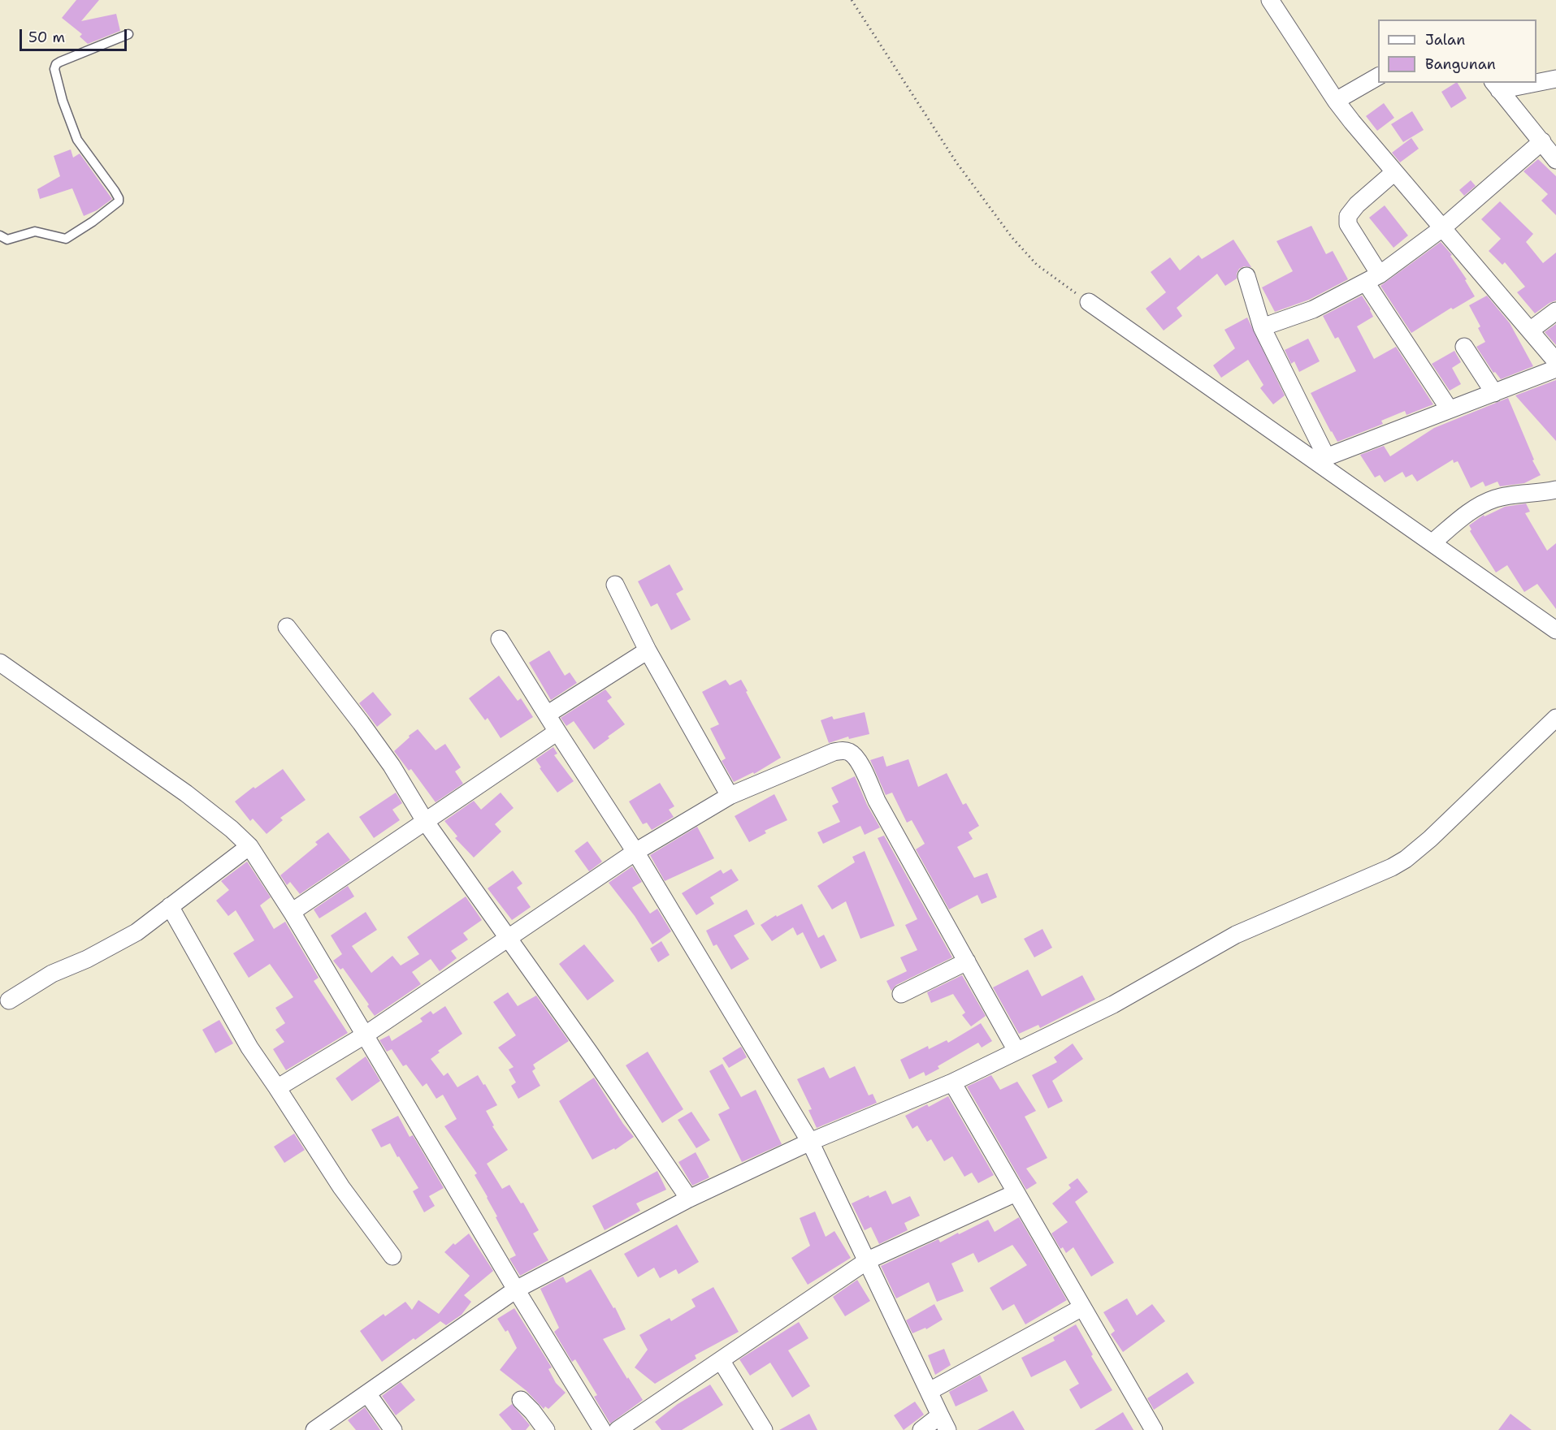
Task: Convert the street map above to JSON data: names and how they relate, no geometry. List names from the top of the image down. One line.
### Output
{"legend":["Jalan","Bangunan"],"scale_bar":"50 m"}
